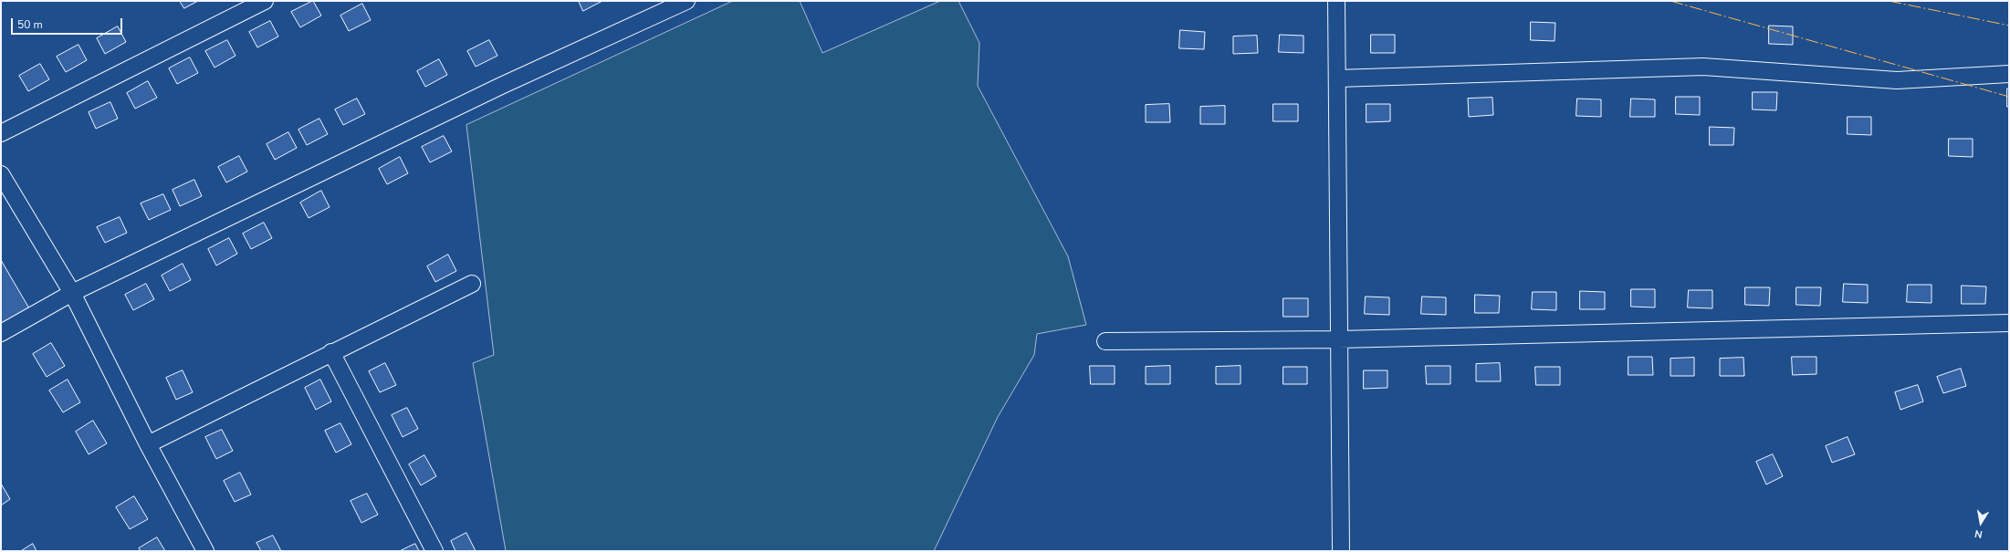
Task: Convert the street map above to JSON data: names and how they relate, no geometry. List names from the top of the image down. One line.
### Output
{"scale_bar":"50 m","north":"bottom"}
